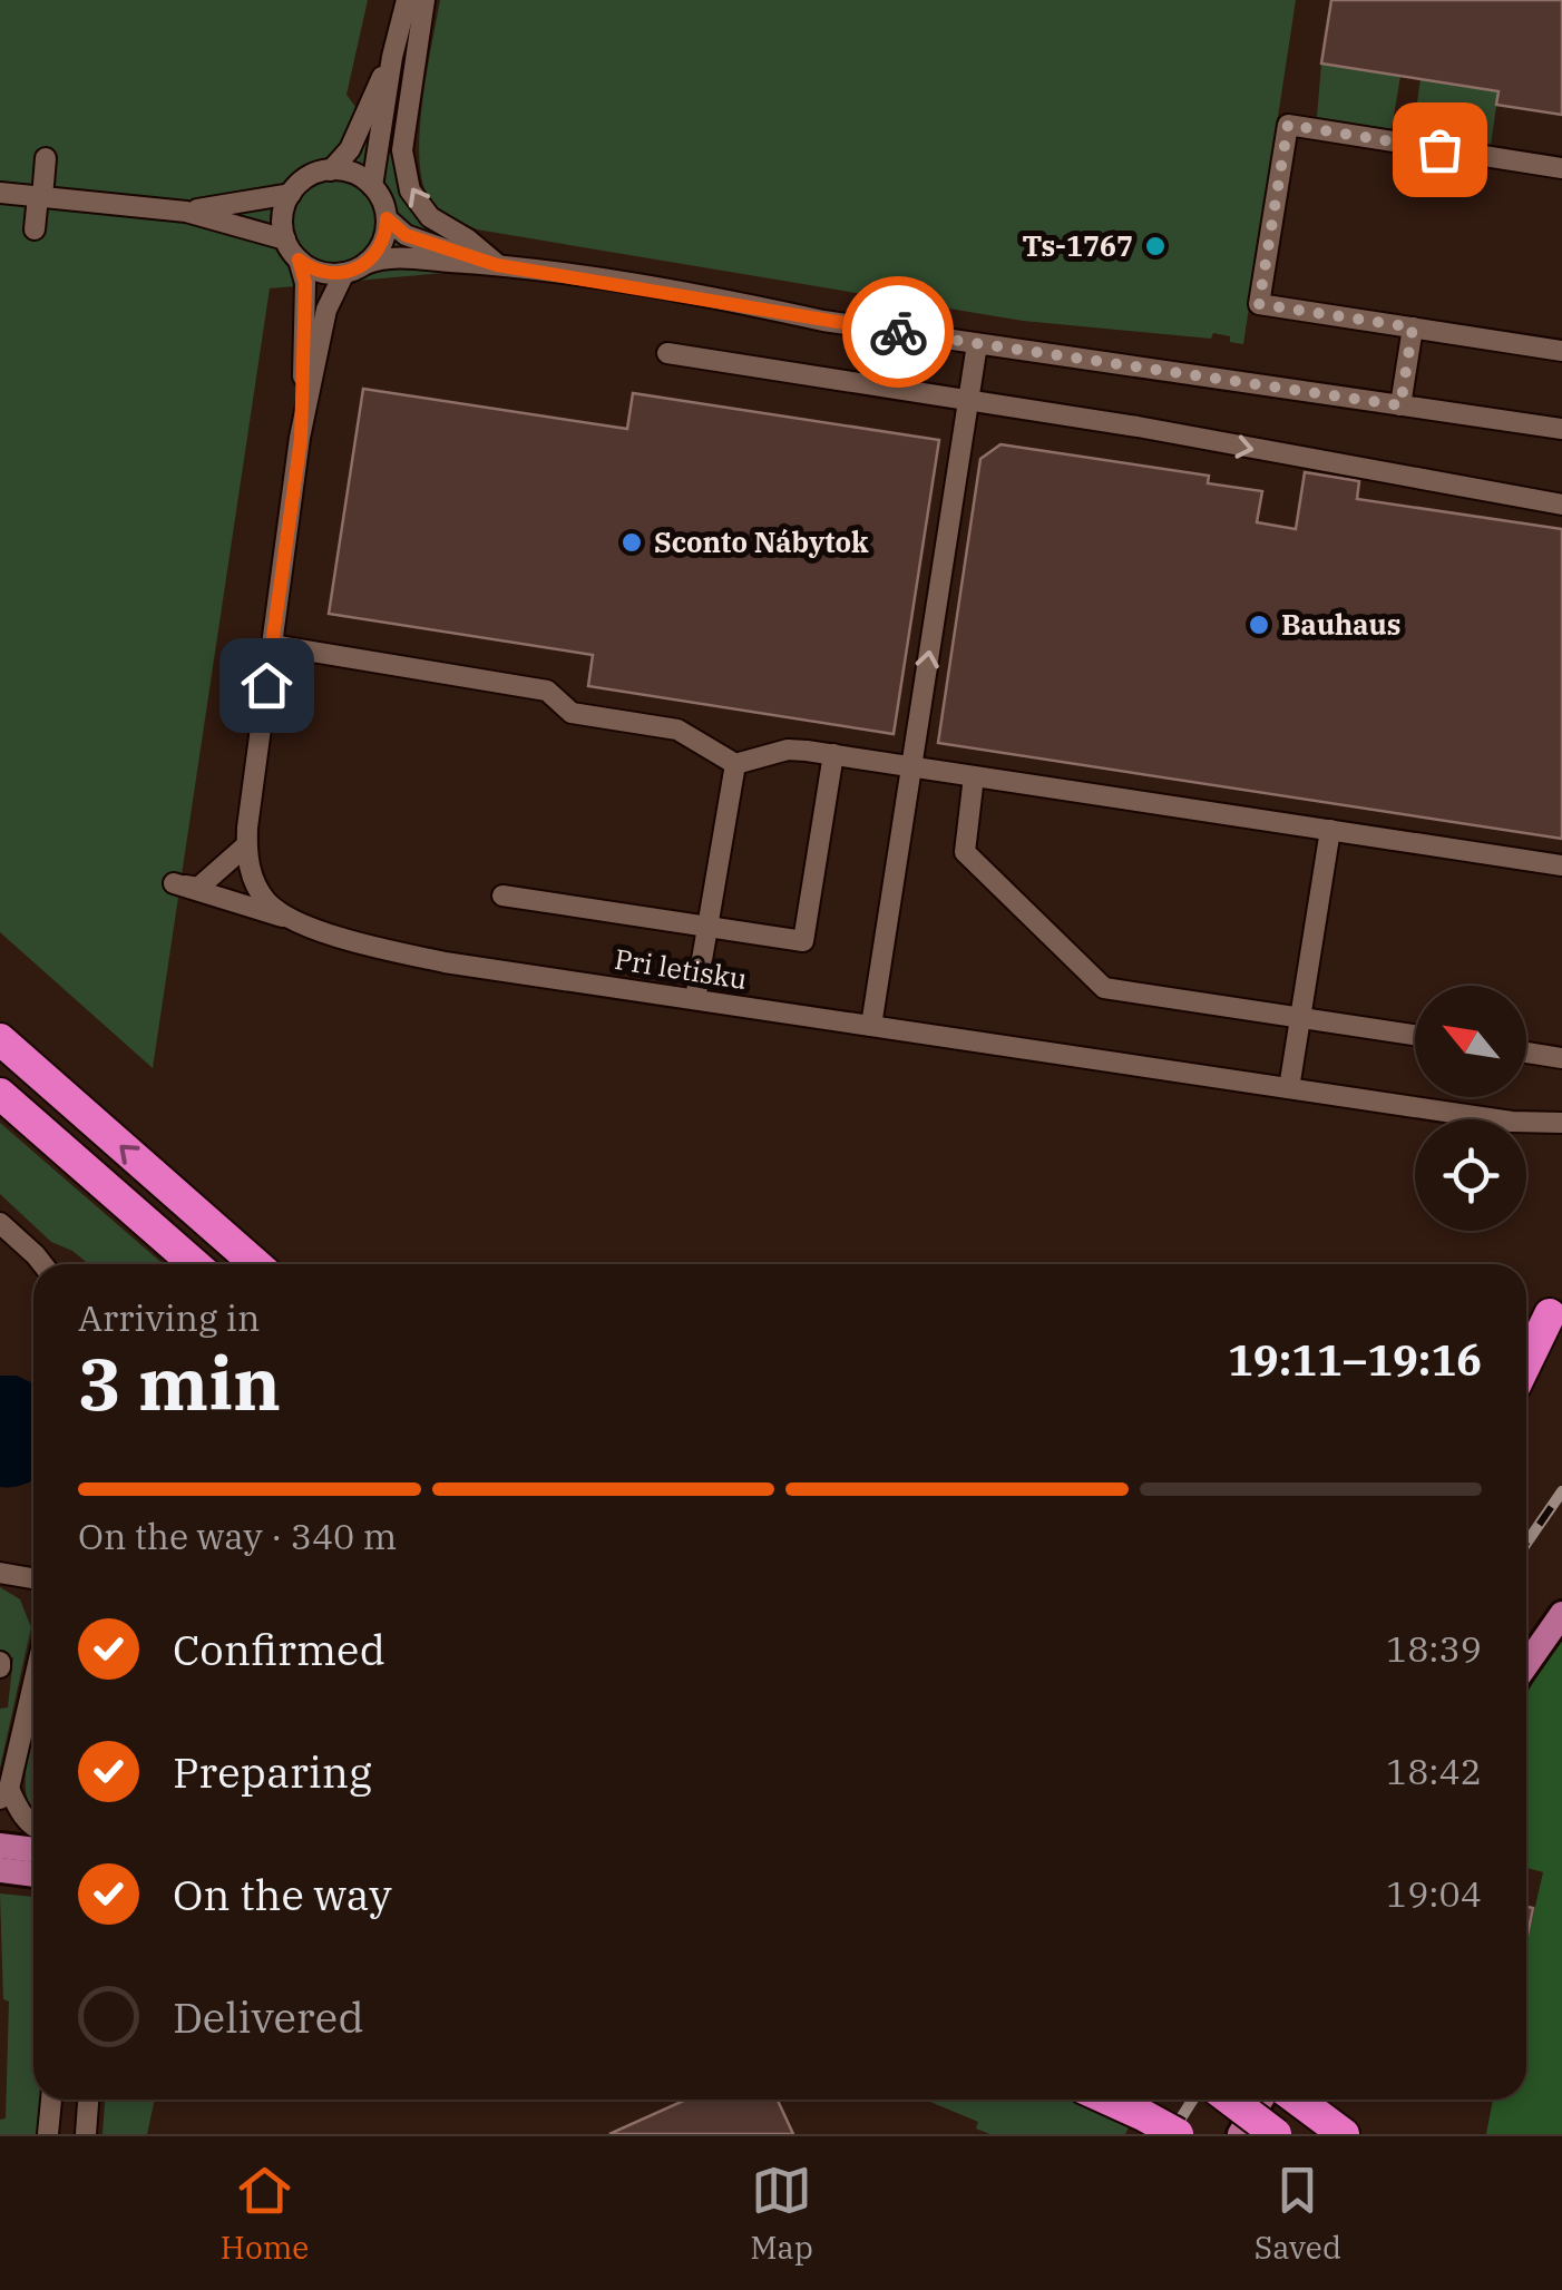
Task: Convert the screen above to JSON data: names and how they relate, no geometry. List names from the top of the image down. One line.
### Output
{"streets":{"street":["Pri letisku"]},"places":["Ts-1767","Sconto Nábytok","Bauhaus"],"north":"top left","page":{"heading":["3 min","Arriving in","19:11–19:16"],"bar":"On the way · 340 m","list":[["Confirmed","18:39"],["Preparing","18:42"],["On the way","19:04"],"Delivered"],"tabs":["Home","Map","Saved"]}}
